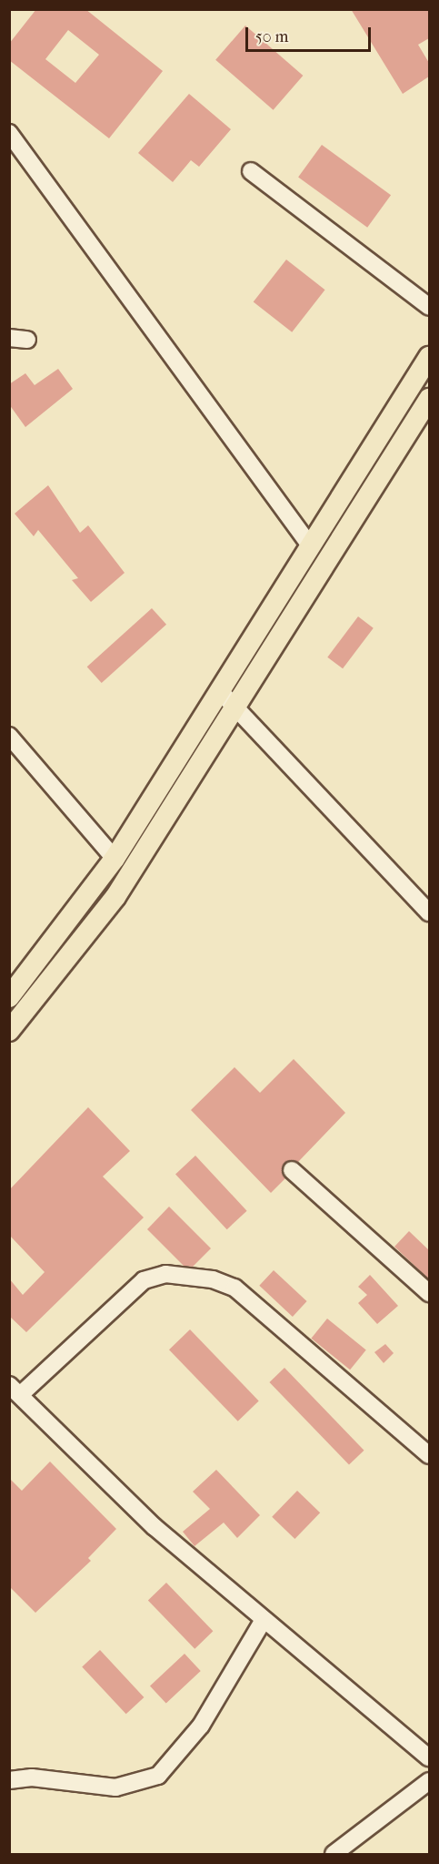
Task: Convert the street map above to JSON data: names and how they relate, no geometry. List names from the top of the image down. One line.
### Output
{"scale_bar":"50 m"}
